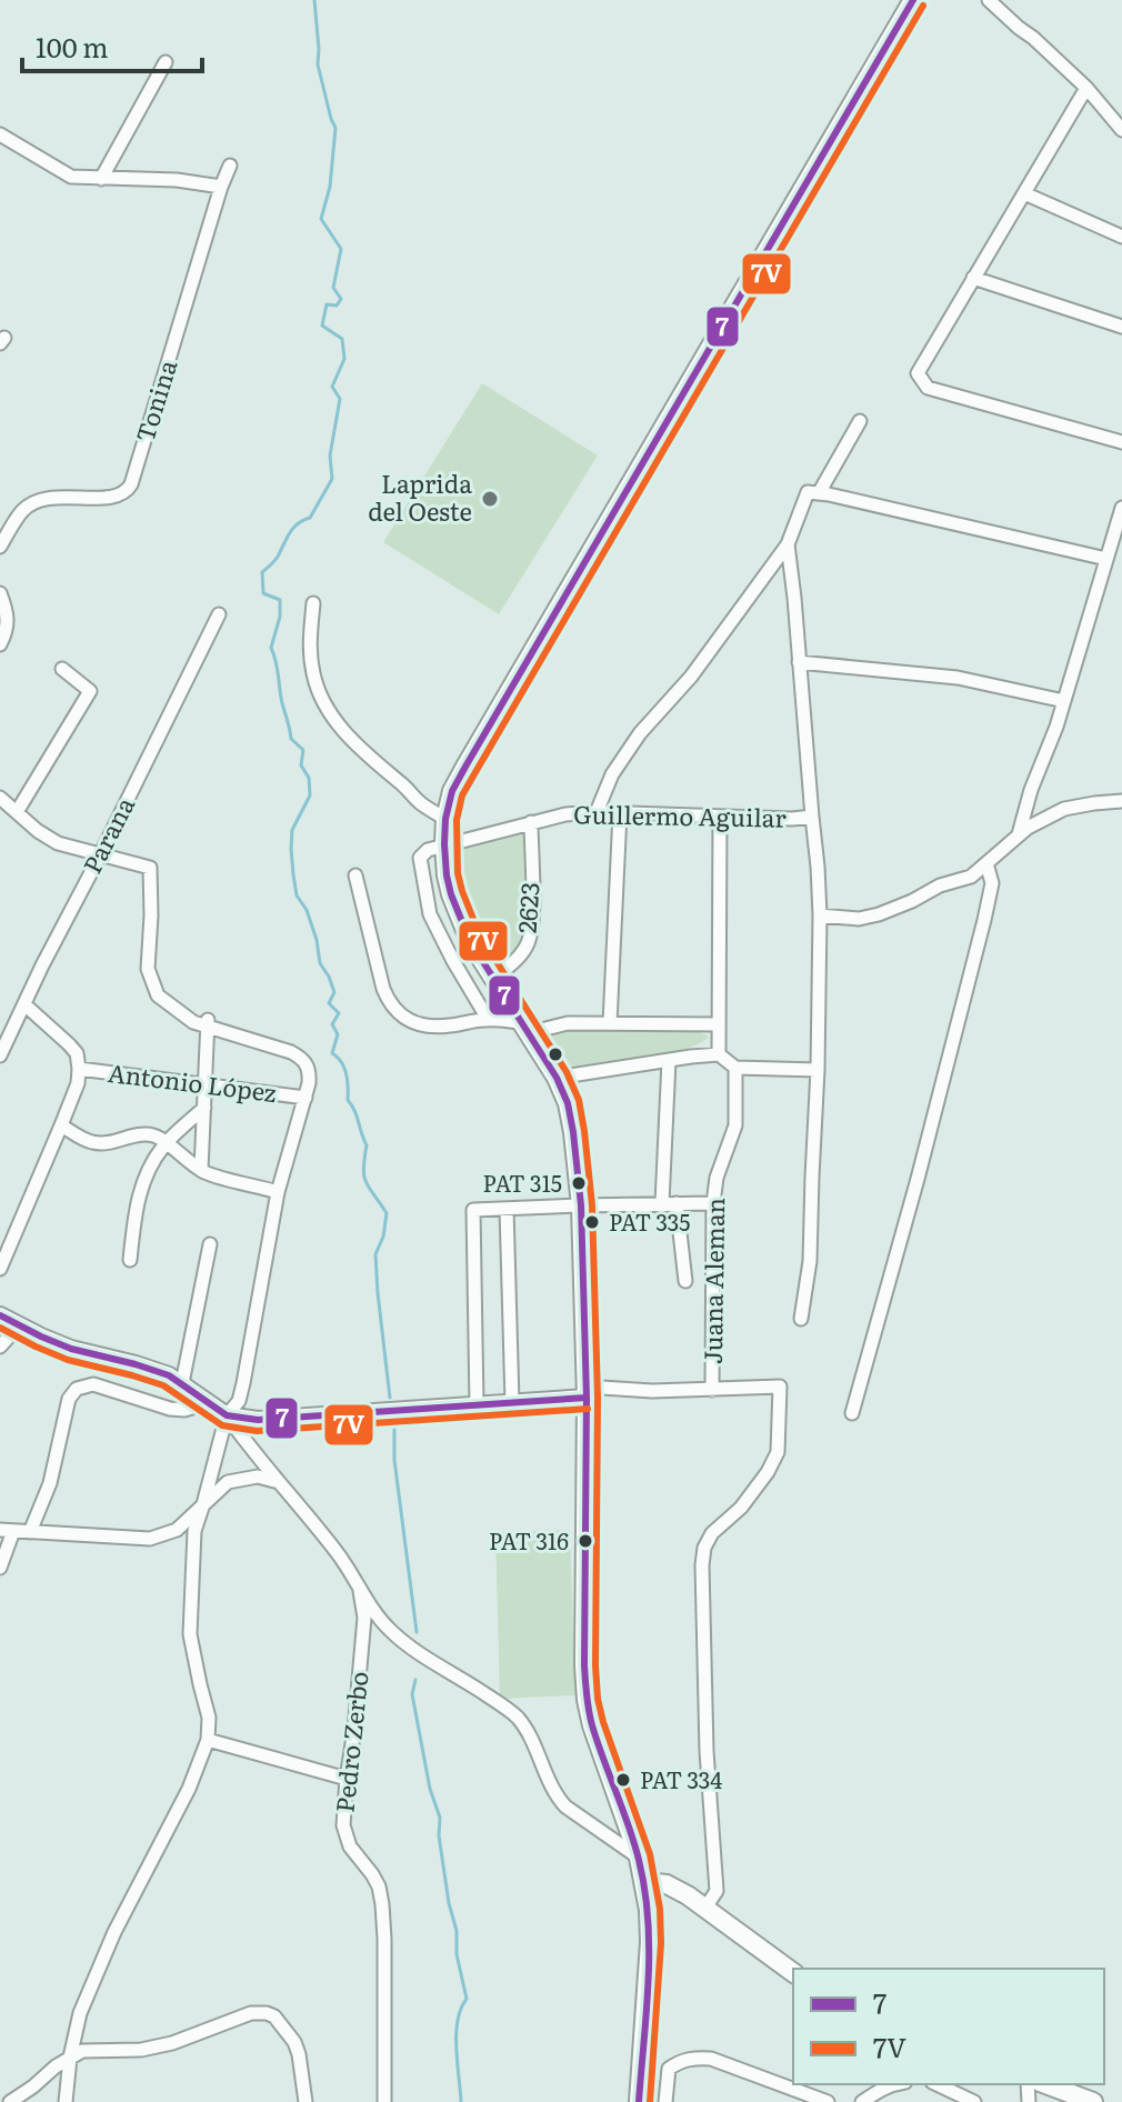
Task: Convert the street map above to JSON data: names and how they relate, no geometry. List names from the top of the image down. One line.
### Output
{"streets":{"street":["Tonina","Guillermo Aguilar","Parana","2623","Antonio López","Juana Aleman","Pedro Zerbo"]},"crossings":[["Guillermo Aguilar","2623"]],"places":["Laprida del Oeste","PAT 315","PAT 335","PAT 316","PAT 334"],"lines":["transit line 7","transit line 7V"],"legend":["7","7V"],"scale_bar":"100 m"}
